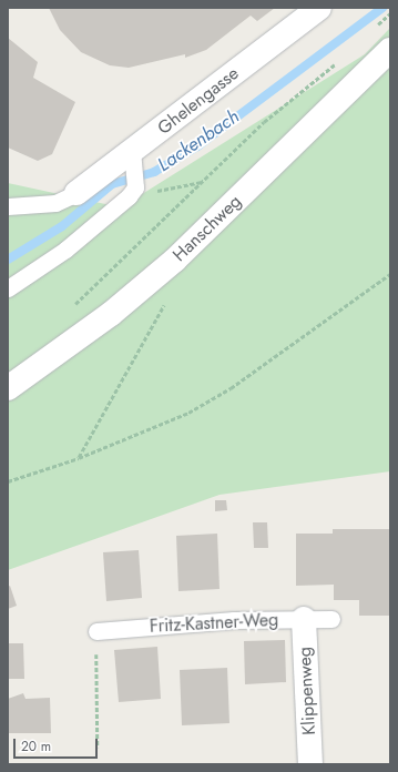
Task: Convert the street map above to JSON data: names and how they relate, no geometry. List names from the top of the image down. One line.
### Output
{"streets":{"street":["Ghelengasse","Hanschweg","Klippenweg"],"lane":["Fritz-Kastner-Weg"]},"crossings":[["Fritz-Kastner-Weg","Klippenweg"]],"water":["Lackenbach"],"scale_bar":"20 m"}
